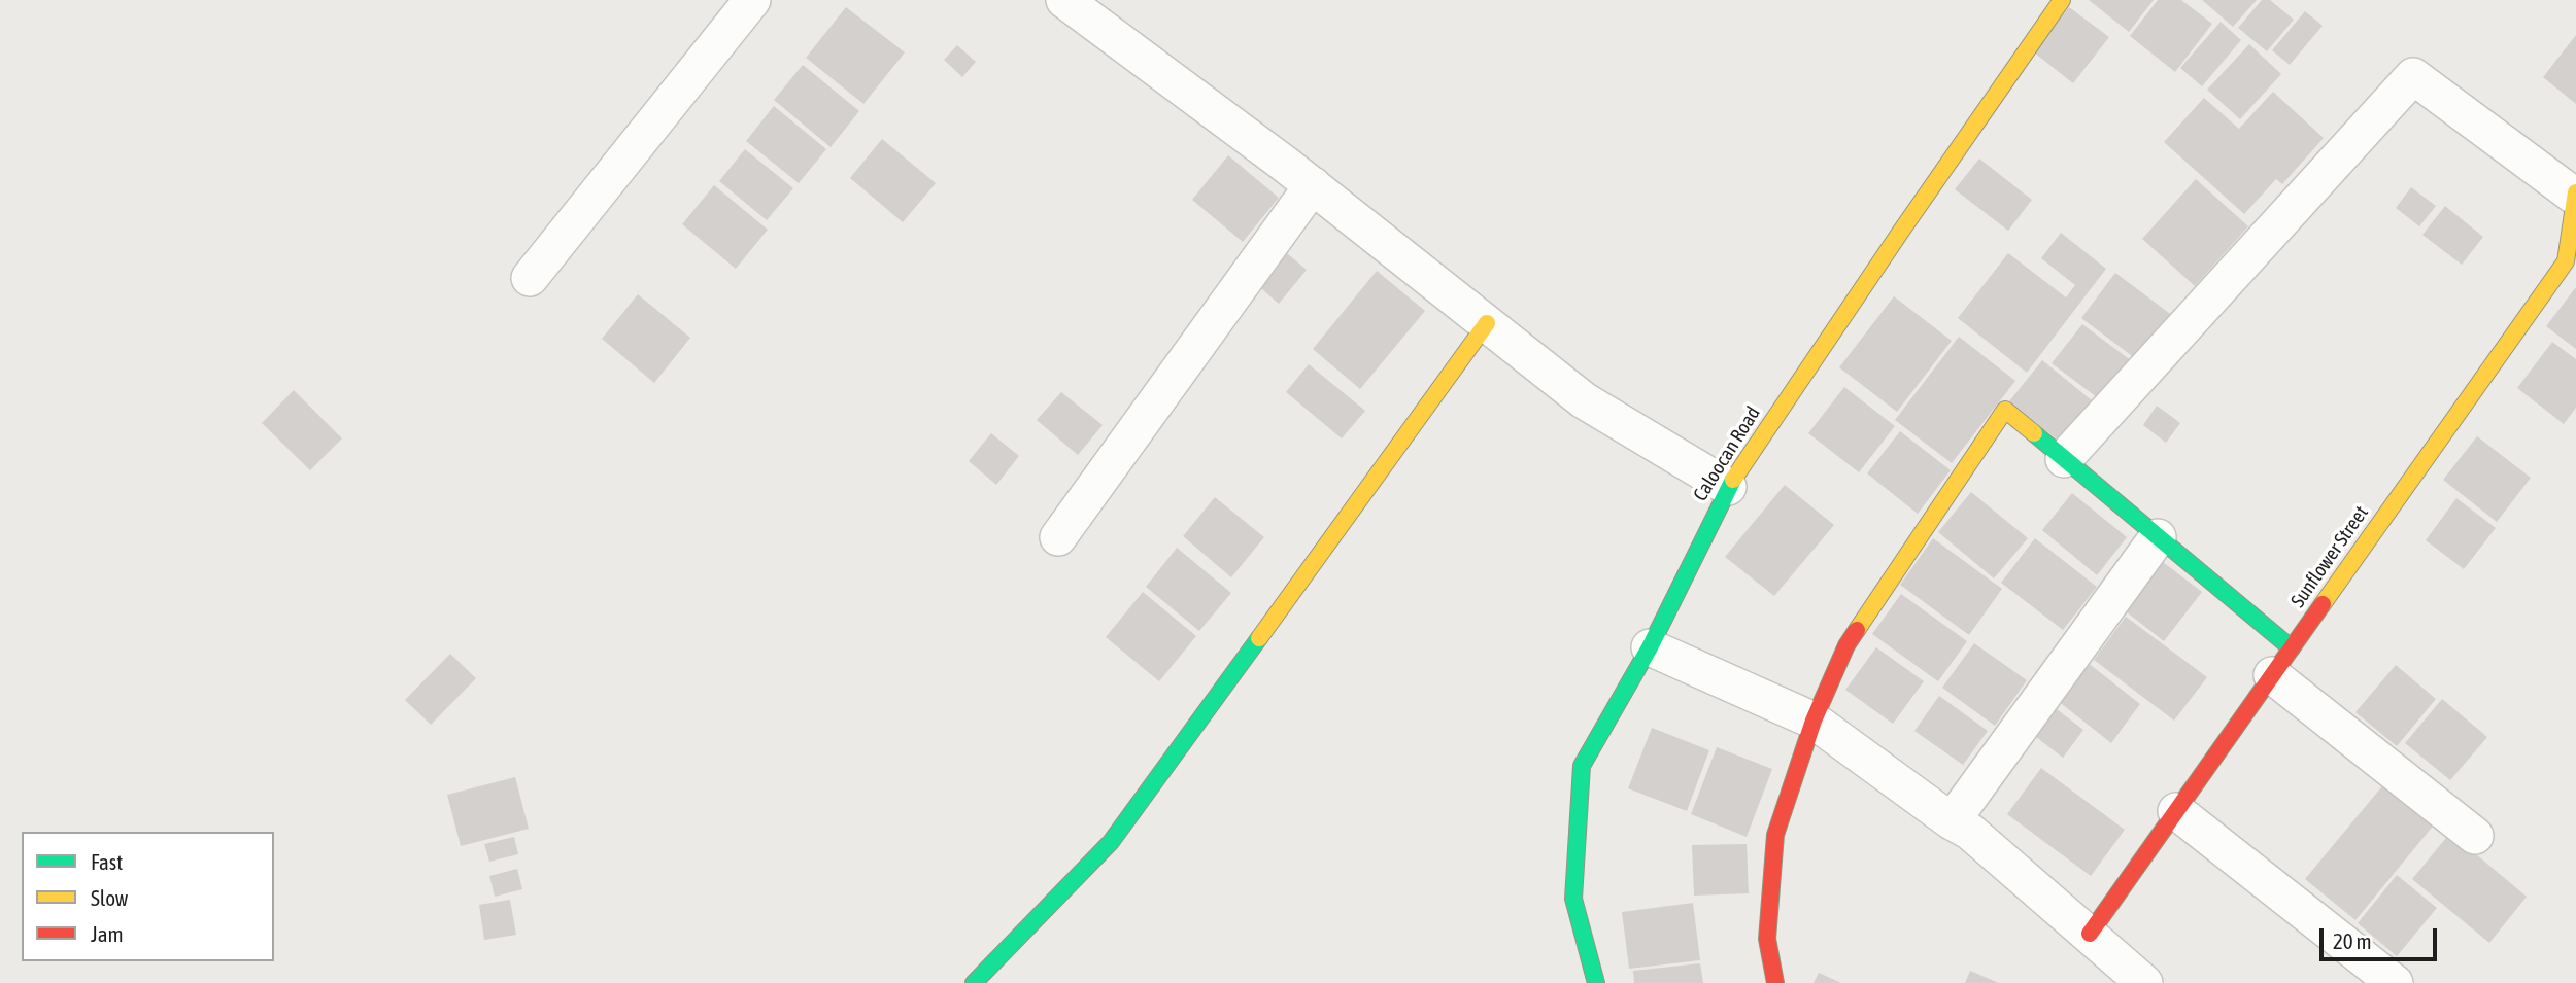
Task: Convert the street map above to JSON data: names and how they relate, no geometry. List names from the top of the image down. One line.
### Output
{"streets":{"street":["Caloocan Road","Sunflower Street"]},"legend":["Fast","Slow","Jam"],"scale_bar":"20 m"}
